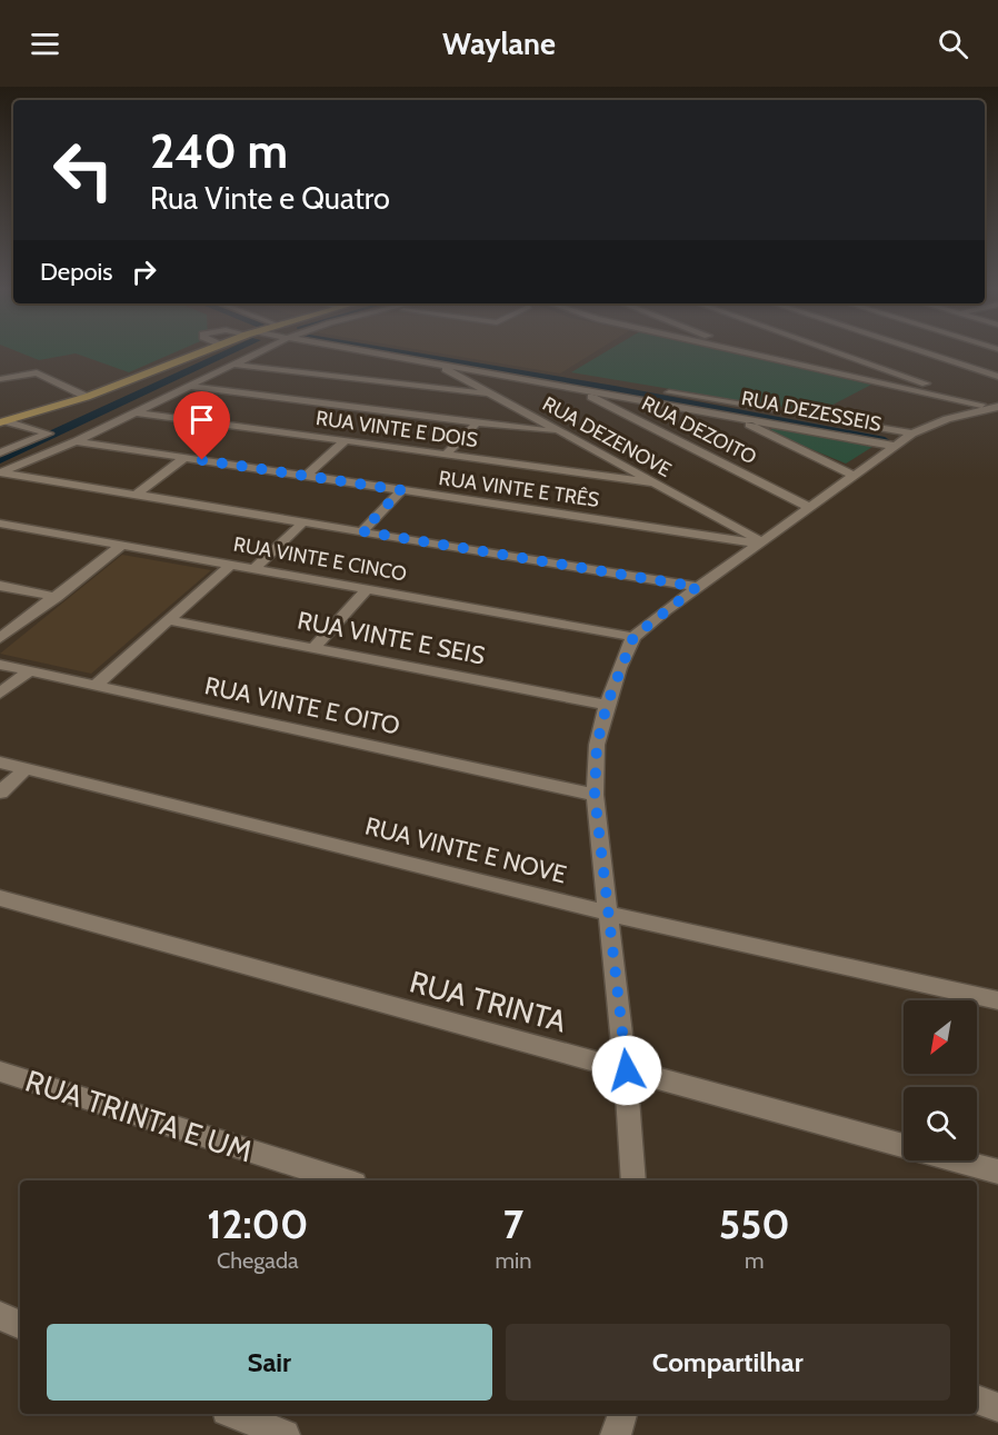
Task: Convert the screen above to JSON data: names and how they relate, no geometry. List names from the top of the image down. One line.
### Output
{"streets":{"street":["RUA DEZESSEIS","RUA VINTE E DOIS","RUA DEZOITO","RUA DEZENOVE","RUA VINTE E TRÊS","RUA VINTE E CINCO","RUA VINTE E SEIS","RUA VINTE E OITO","RUA VINTE E NOVE","RUA TRINTA","RUA TRINTA E UM"]},"crossings":[["RUA DEZESSEIS","RUA DEZOITO"],["RUA DEZESSEIS","RUA DEZENOVE"],["RUA VINTE E DOIS","RUA DEZENOVE"],["RUA DEZENOVE","RUA VINTE E TRÊS"]],"north":"bottom left","page":{"header":"Waylane","turn":["240 m","Rua Vinte e Quatro"],"then":"Depois","eta":["12:00","Chegada","7","min","550","m"],"buttons":["Sair","Compartilhar"]}}
